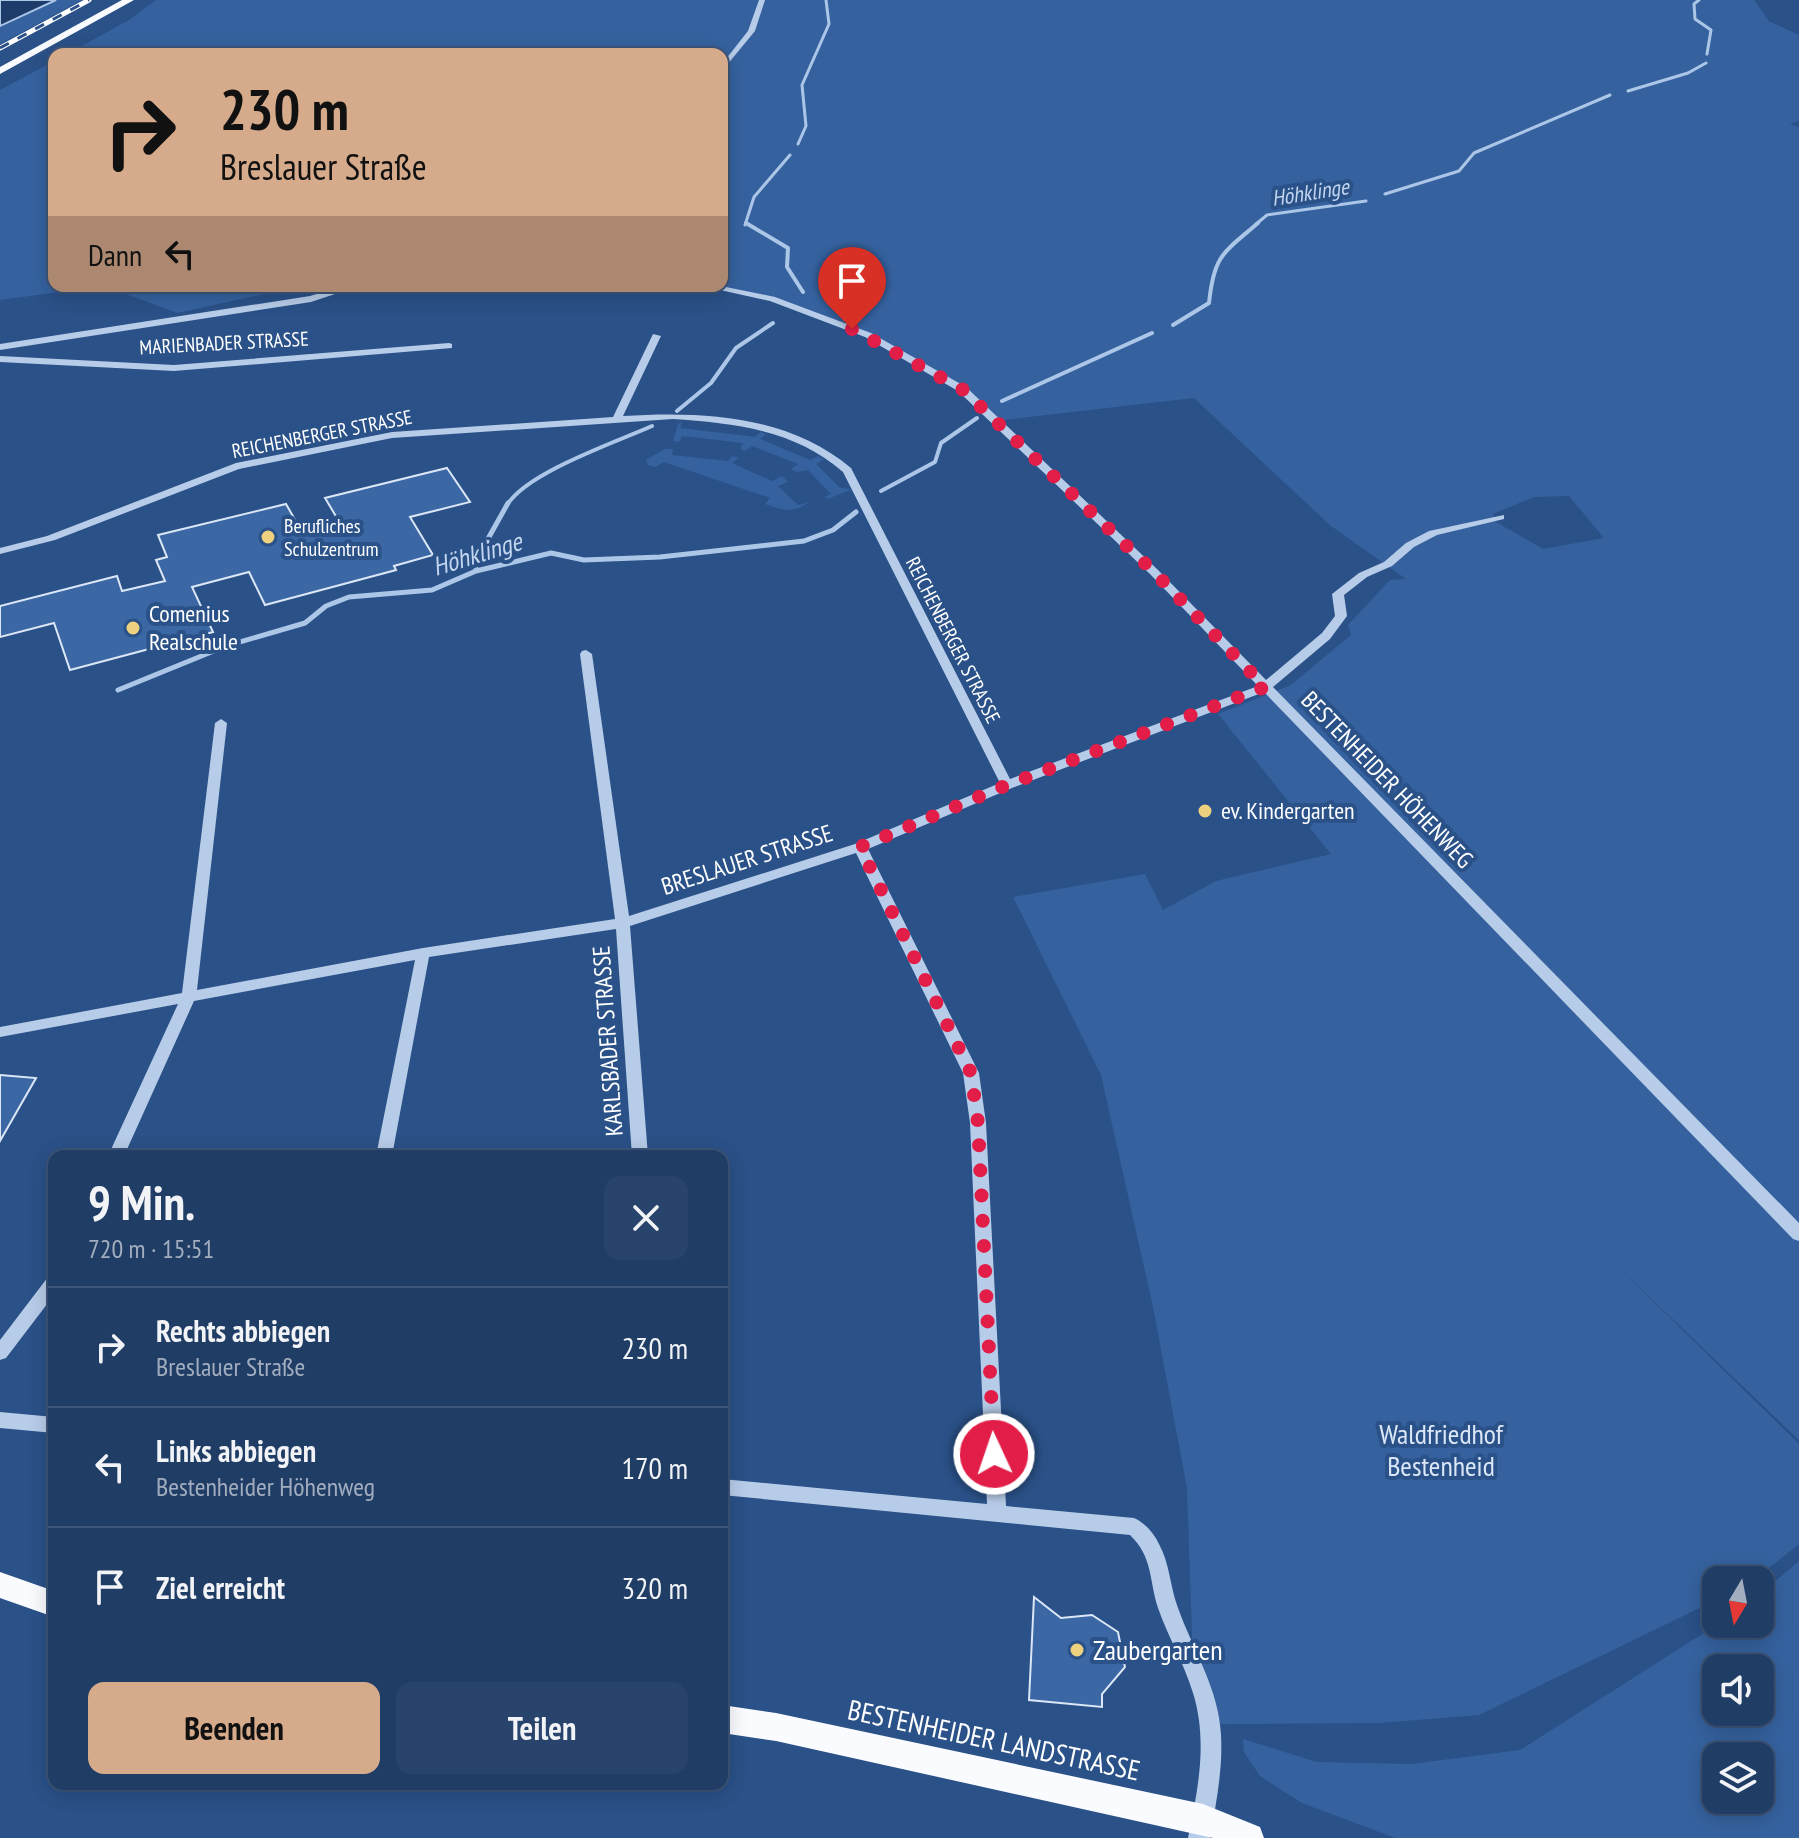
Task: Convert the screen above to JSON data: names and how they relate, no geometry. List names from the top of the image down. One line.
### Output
{"streets":{"main road":["BESTENHEIDER LANDSTRASSE"],"street":["MARIENBADER STRASSE","REICHENBERGER STRASSE","BESTENHEIDER HÖHENWEG","BRESLAUER STRASSE","KARLSBADER STRASSE"]},"crossings":[["REICHENBERGER STRASSE","BRESLAUER STRASSE"],["BESTENHEIDER HÖHENWEG","BRESLAUER STRASSE"],["BRESLAUER STRASSE","KARLSBADER STRASSE"]],"water":["Höhklinge"],"parks":["Waldfriedhof Bestenheid"],"places":["Berufliches Schulzentrum","Comenius Realschule","ev. Kindergarten","Zaubergarten"],"north":"bottom","page":{"turn":["230 m","Breslauer Straße"],"then":"Dann","heading":["9 Min.","720 m · 15:51"],"list":[{"name":"Rechts abbiegen","note":"Breslauer Straße","value":"230 m"},{"name":"Links abbiegen","note":"Bestenheider Höhenweg","value":"170 m"},{"name":"Ziel erreicht","value":"320 m"}],"buttons":["Beenden","Teilen"]}}
